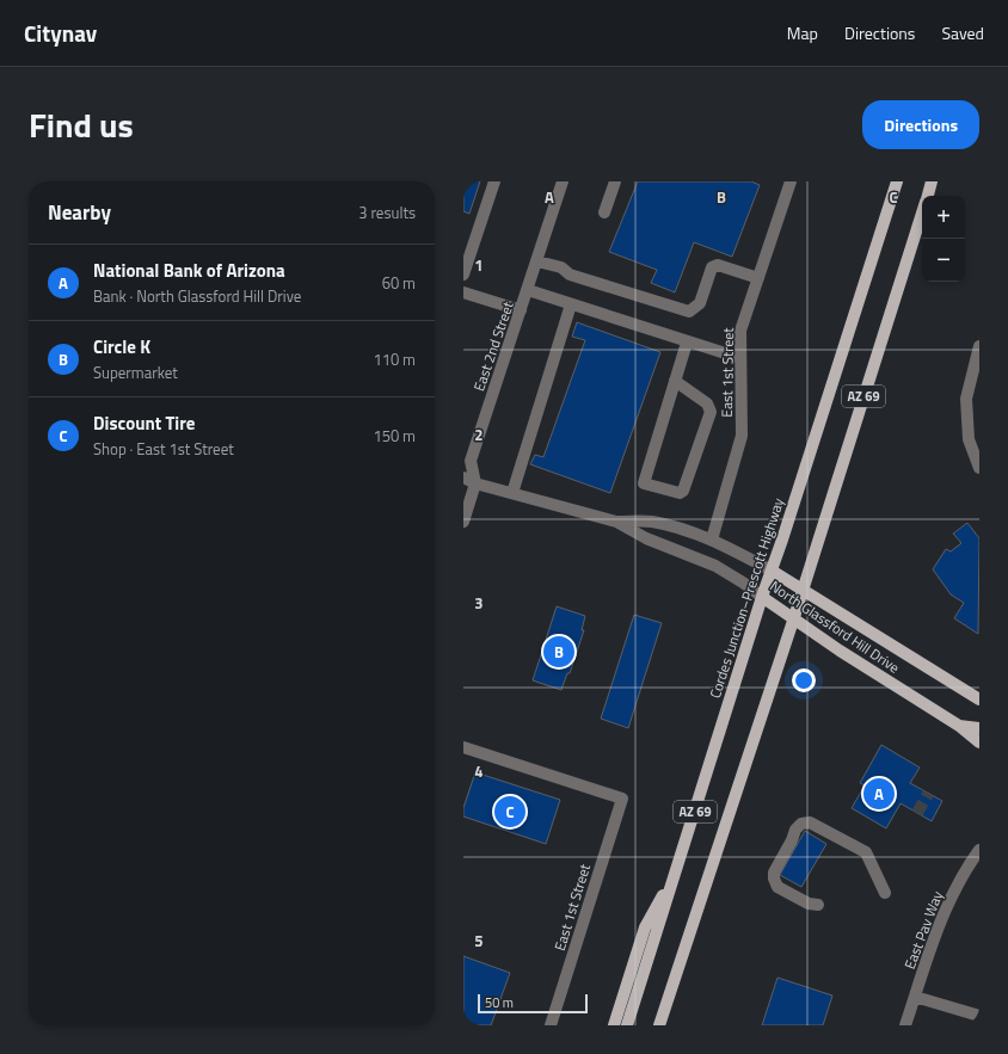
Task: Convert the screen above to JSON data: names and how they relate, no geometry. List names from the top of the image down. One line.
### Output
{"streets":{"main road":["AZ 69","Cordes Junction–Prescott Highway","North Glassford Hill Drive"],"street":["East 2nd Street","East 1st Street","East Pav Way"]},"crossings":[["East 2nd Street","North Glassford Hill Drive"],["East 1st Street","North Glassford Hill Drive"],["AZ 69","North Glassford Hill Drive"],["Cordes Junction–Prescott Highway","North Glassford Hill Drive"]],"scale_bar":"50 m","page":{"header":"Citynav","nav":["Map","Directions","Saved"],"title":"Find us","buttons":"Directions","heading":["Nearby","3 results"],"map_buttons":["+","−"],"list":[{"mark":"A","name":"National Bank of Arizona","note":"Bank · North Glassford Hill Drive","value":"60 m"},{"mark":"B","name":"Circle K","note":"Supermarket","value":"110 m"},{"mark":"C","name":"Discount Tire","note":"Shop · East 1st Street","value":"150 m"}],"pins":["B","A","C"],"scale":"50 m"},"grid":{"columns":["A","B","C"],"rows":["1","2","3","4","5"]}}
